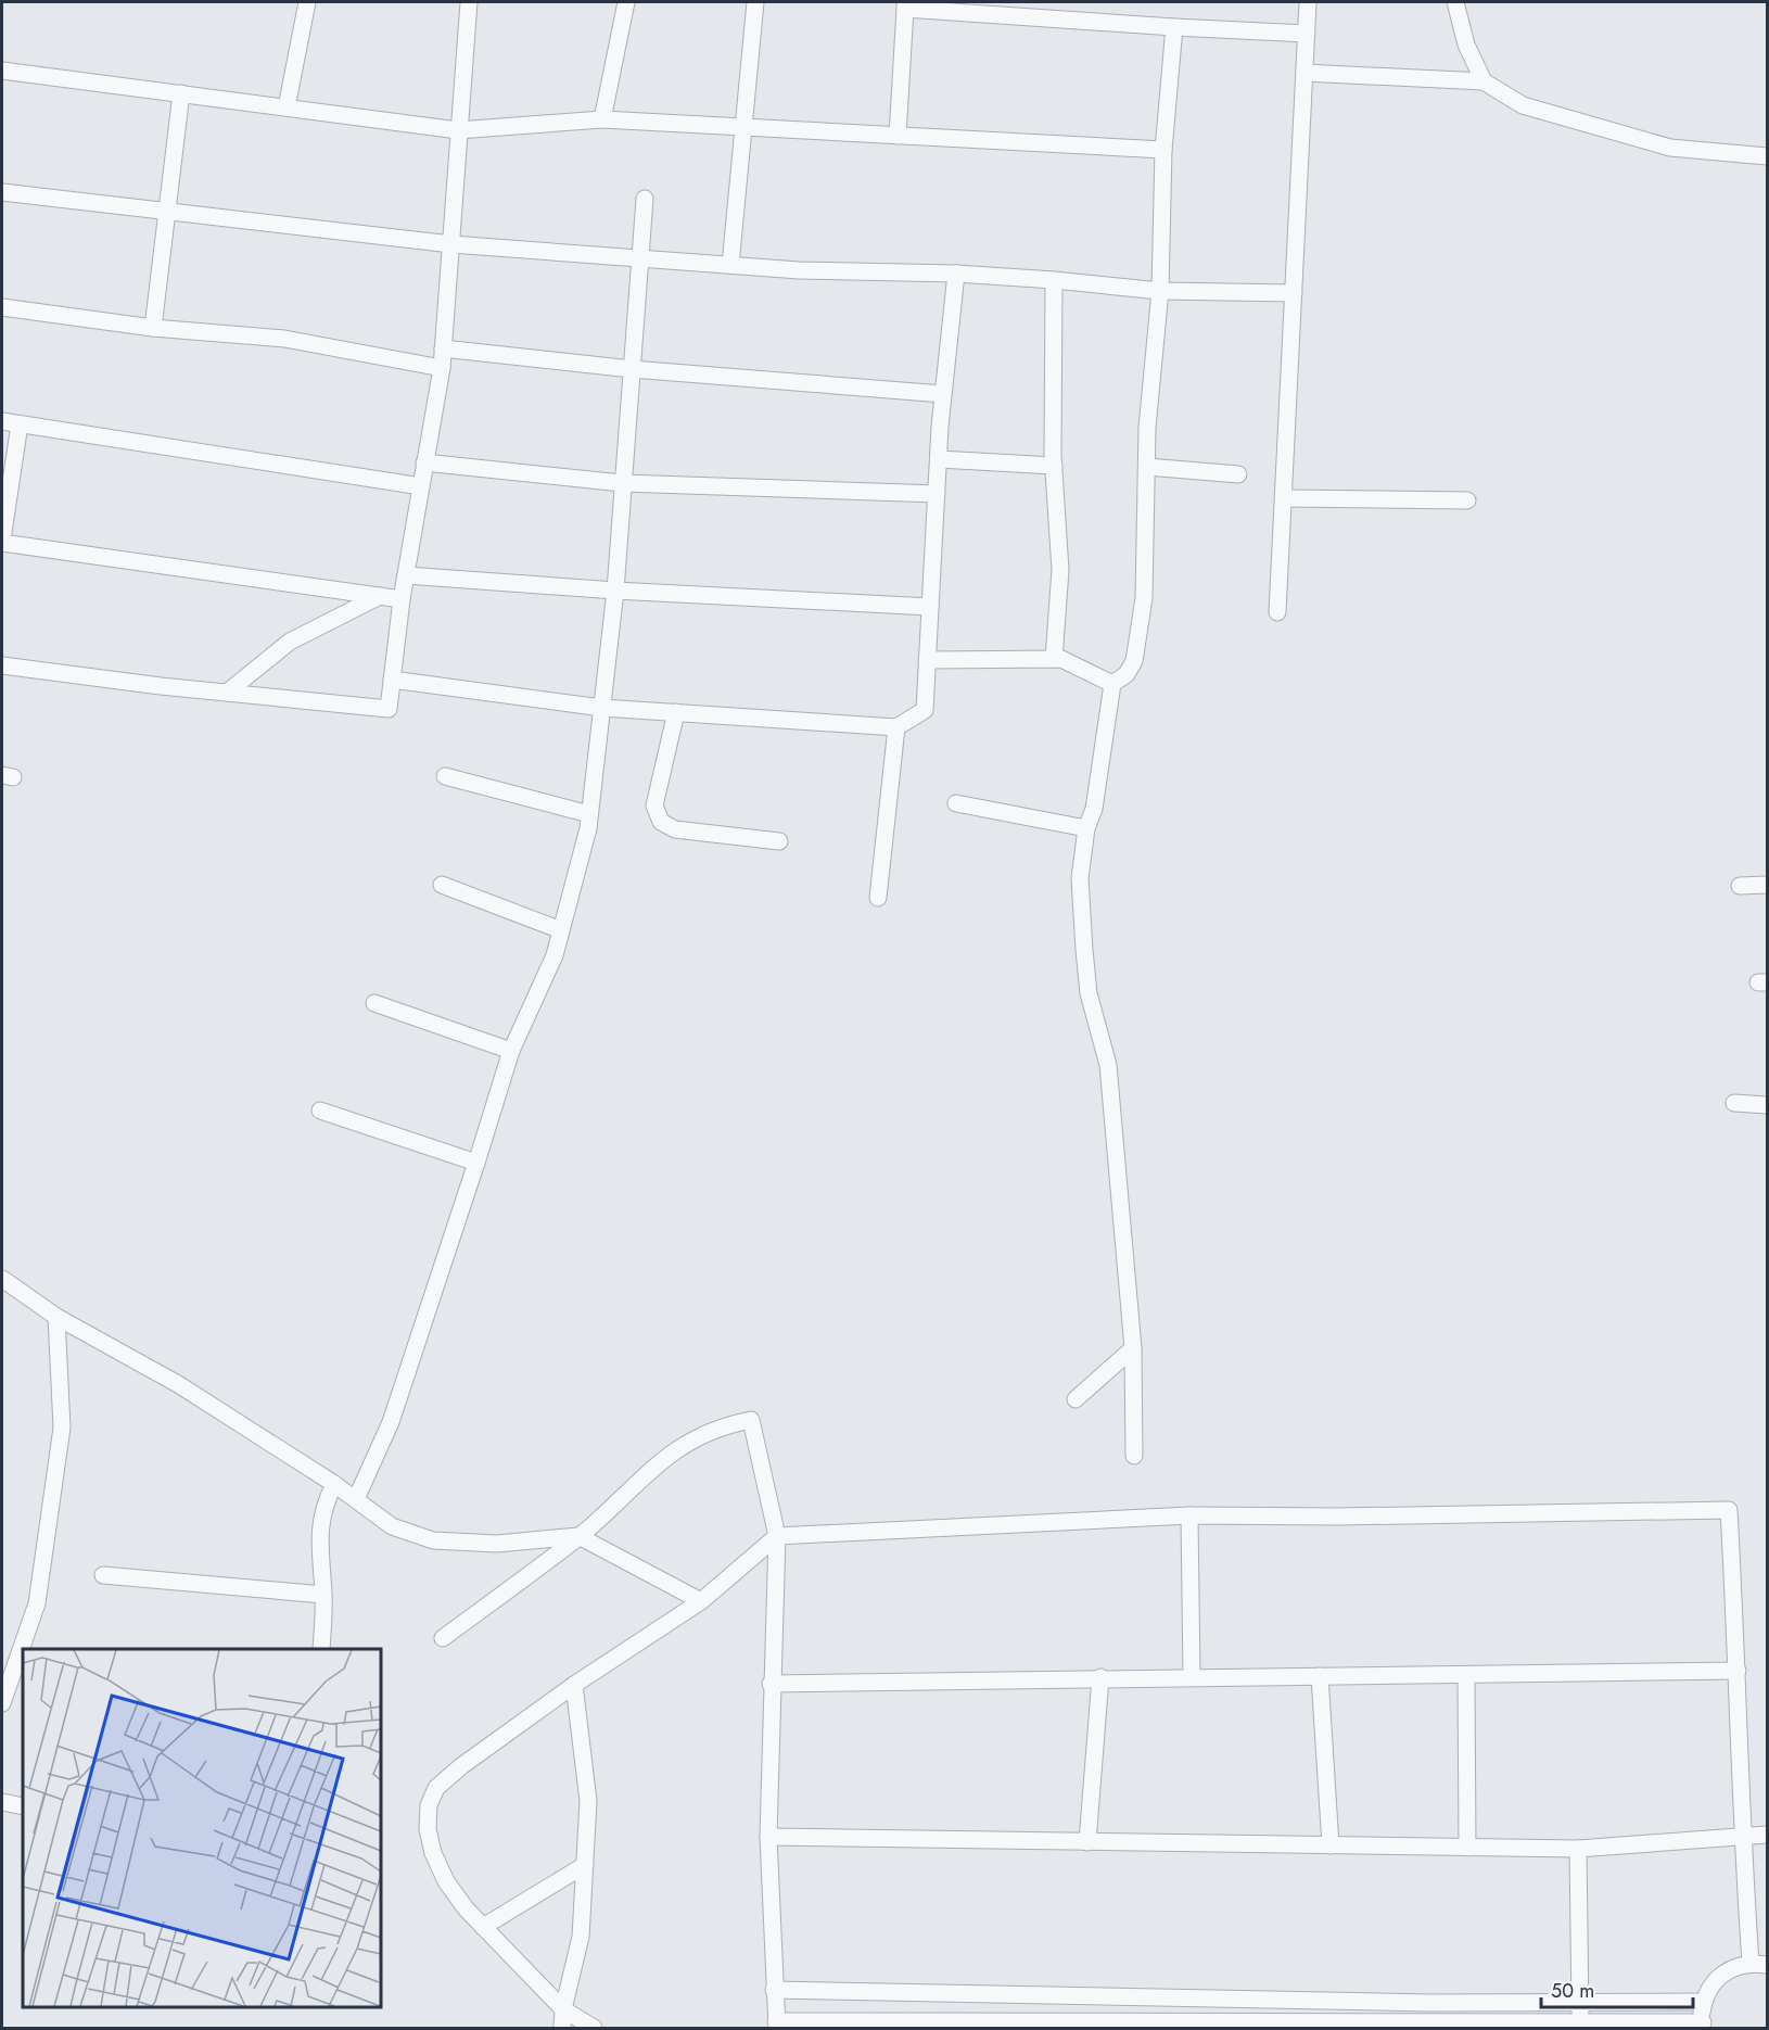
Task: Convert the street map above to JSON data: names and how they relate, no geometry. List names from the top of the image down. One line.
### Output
{"scale_bar":"50 m"}
